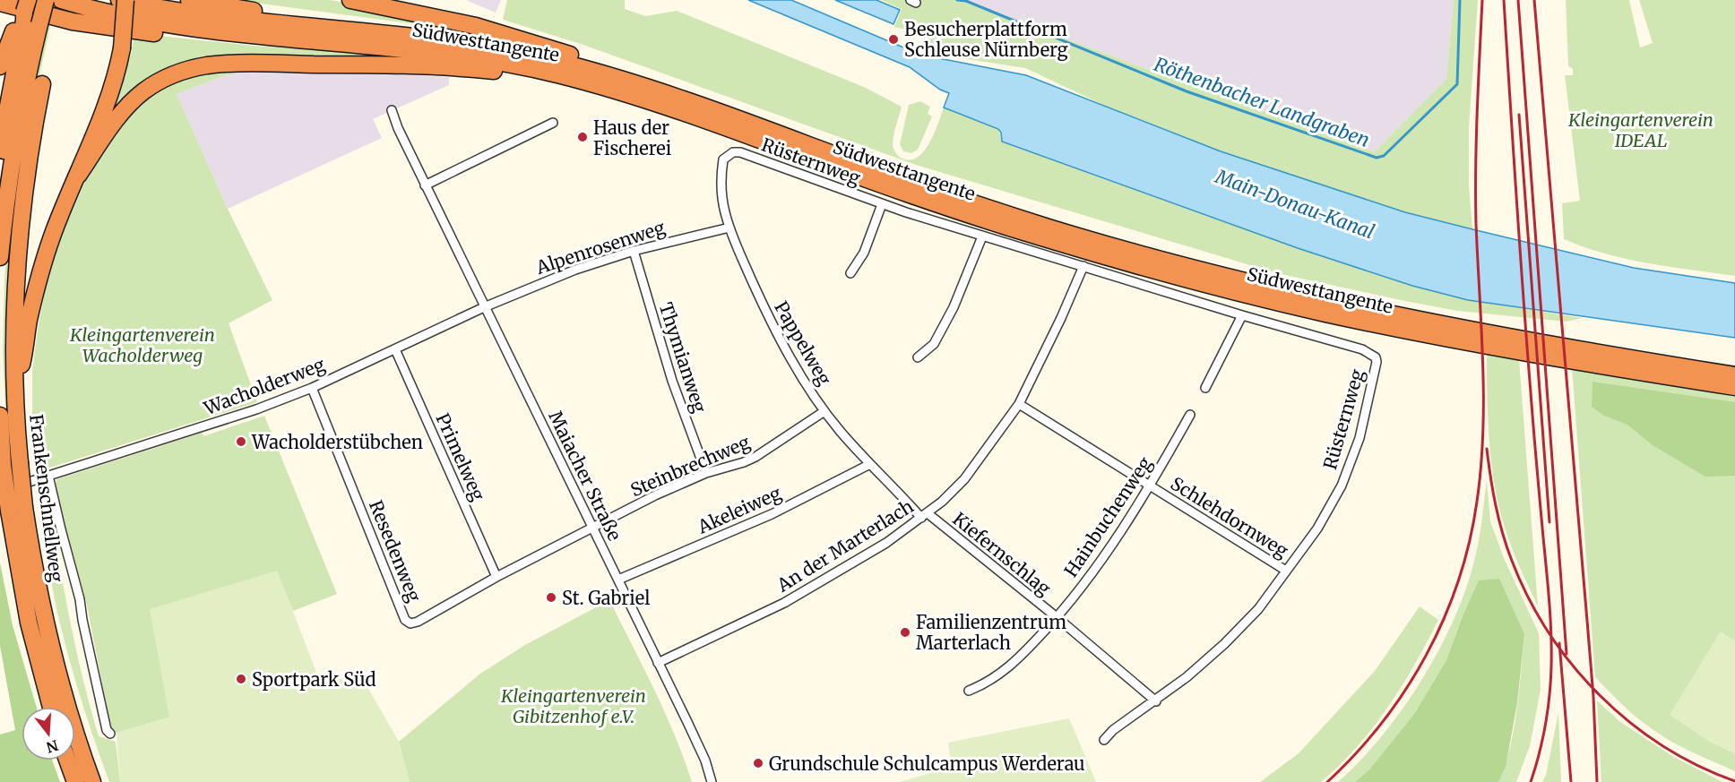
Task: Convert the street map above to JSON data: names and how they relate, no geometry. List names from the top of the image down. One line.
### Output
{"streets":{"highway":["Südwesttangente","Frankenschnellweg"],"street":["Rüsternweg","Alpenrosenweg","Pappelweg","Thymianweg","Wacholderweg","Primelweg","Steinbrechweg","Maiacher Straße","Akeleiweg","Hainbuchenweg","Schlehdornweg","An der Marterlach","Resedenweg","Kiefernschlag"]},"crossings":[["Rüsternweg","Pappelweg"],["Rüsternweg","Schlehdornweg"],["Rüsternweg","An der Marterlach"],["Rüsternweg","Kiefernschlag"],["Alpenrosenweg","Pappelweg"],["Alpenrosenweg","Thymianweg"],["Alpenrosenweg","Wacholderweg"],["Alpenrosenweg","Maiacher Straße"],["Pappelweg","Steinbrechweg"],["Pappelweg","Akeleiweg"],["Pappelweg","An der Marterlach"],["Pappelweg","Kiefernschlag"],["Thymianweg","Steinbrechweg"],["Wacholderweg","Primelweg"],["Wacholderweg","Maiacher Straße"],["Wacholderweg","Resedenweg"],["Primelweg","Resedenweg"],["Steinbrechweg","Maiacher Straße"],["Steinbrechweg","Resedenweg"],["Maiacher Straße","Akeleiweg"],["Maiacher Straße","An der Marterlach"],["Maiacher Straße","Resedenweg"],["Hainbuchenweg","Schlehdornweg"],["Hainbuchenweg","Kiefernschlag"],["Schlehdornweg","An der Marterlach"],["An der Marterlach","Kiefernschlag"]],"water":["Röthenbacher Landgraben","Main-Donau-Kanal"],"parks":["Kleingartenverein IDEAL","Kleingartenverein Wacholderweg","Kleingartenverein Gibitzenhof e.V."],"places":["Besucherplattform Schleuse Nürnberg","Haus der Fischerei","Wacholderstübchen","St. Gabriel","Familienzentrum Marterlach","Sportpark Süd","Grundschule Schulcampus Werderau"],"north":"bottom"}
